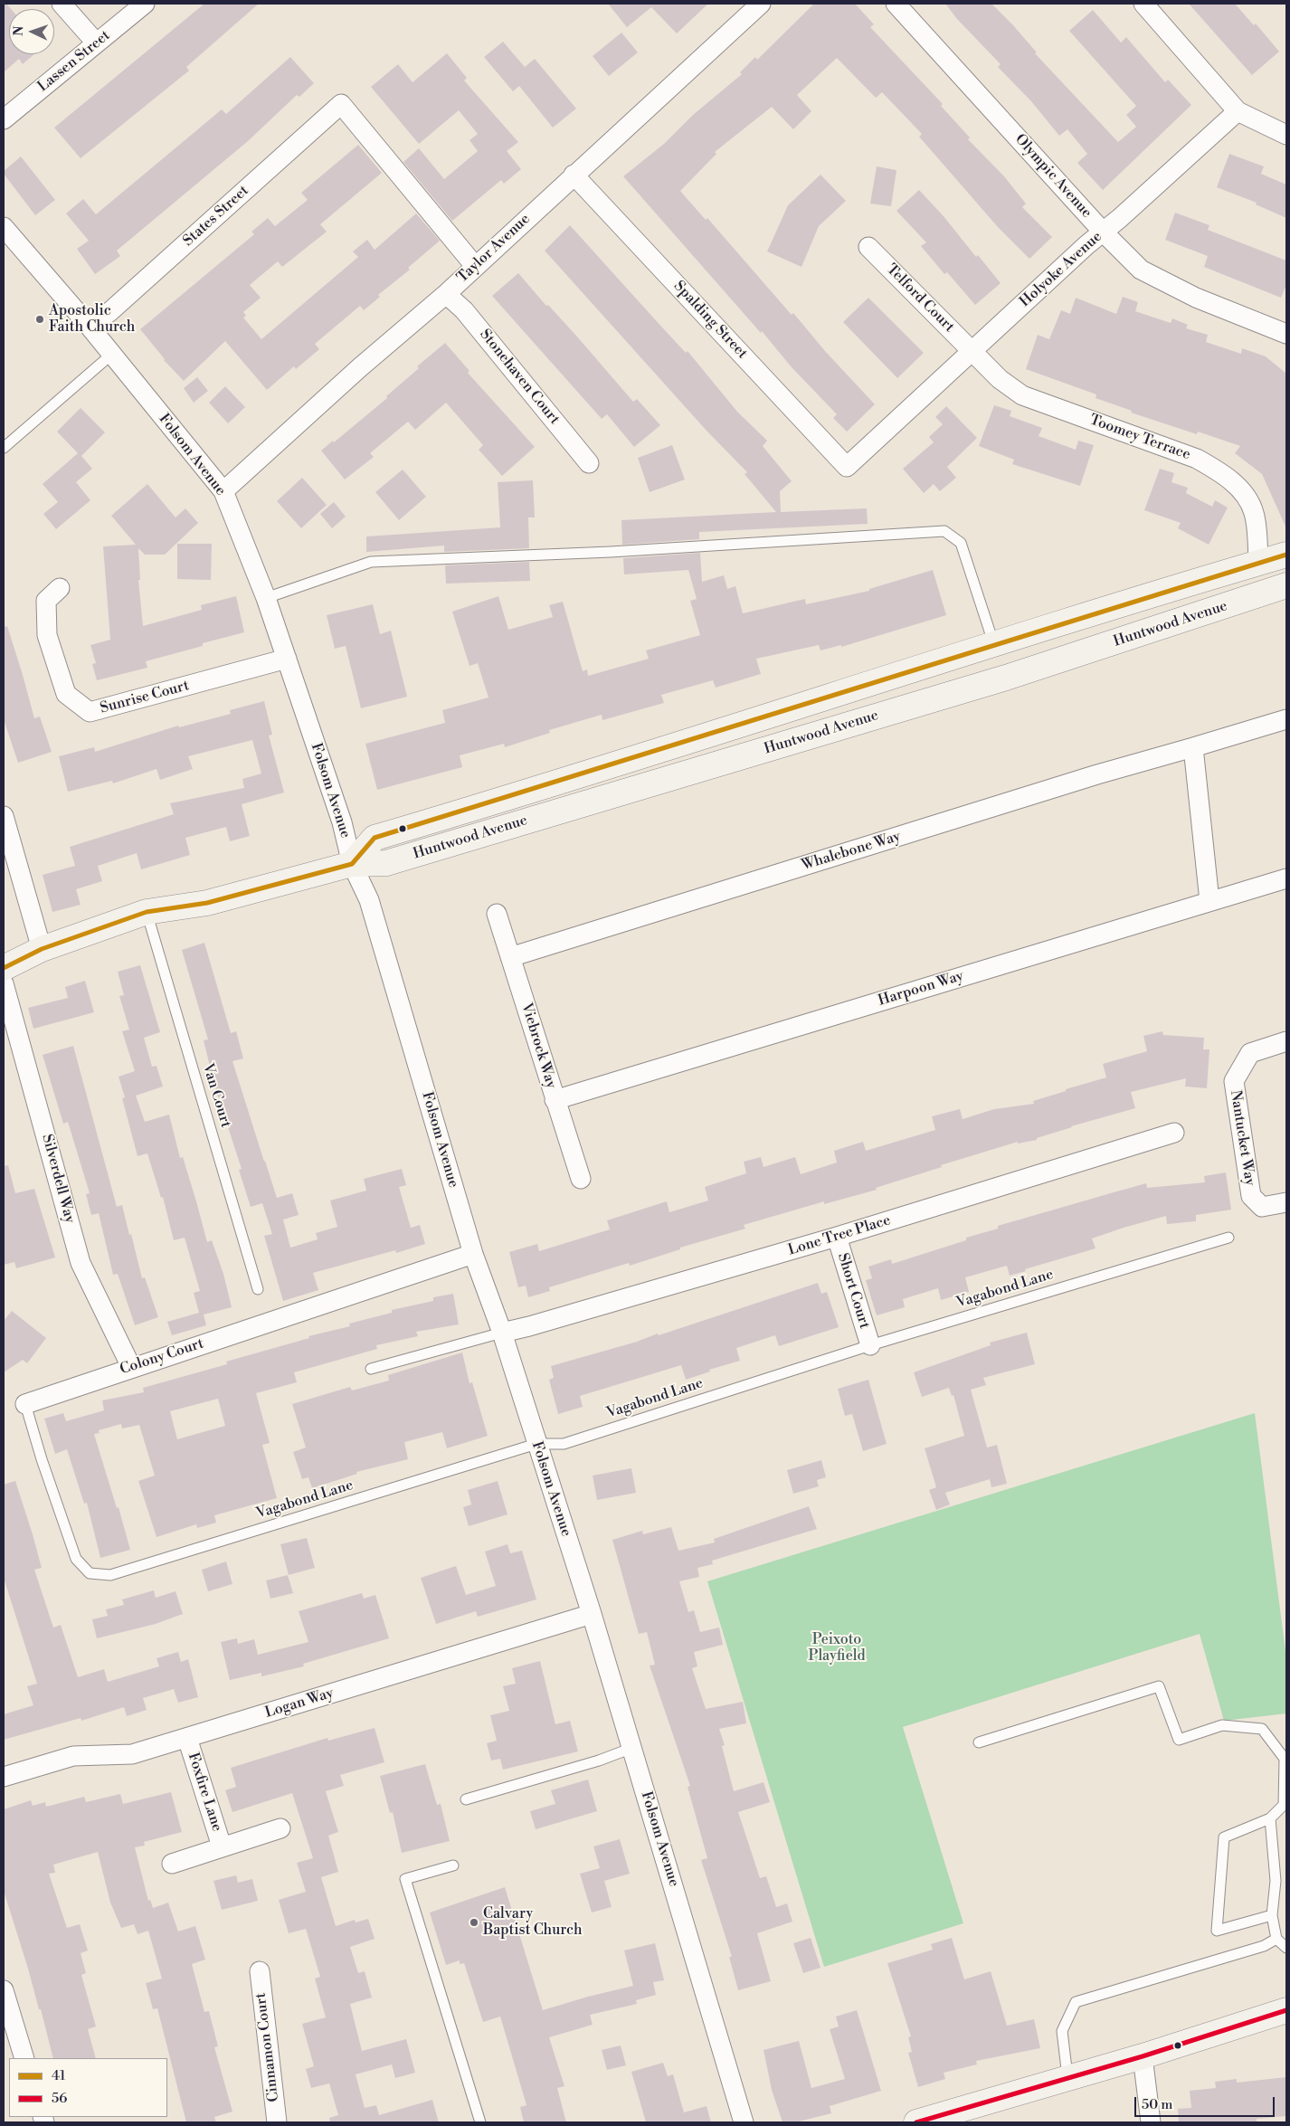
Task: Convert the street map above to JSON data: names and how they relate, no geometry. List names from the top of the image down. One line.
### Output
{"streets":{"street":["Lassen Street","Olympic Avenue","States Street","Taylor Avenue","Holyoke Avenue","Telford Court","Spalding Street","Stonehaven Court","Toomey Terrace","Folsom Avenue","Huntwood Avenue","Sunrise Court","Whalebone Way","Harpoon Way","Viebrock Way","Nantucket Way","Silverdell Way","Lone Tree Place","Short Court","Colony Court","Logan Way","Foxfire Lane","Cinnamon Court"],"lane":["Van Court","Vagabond Lane"]},"crossings":[["Olympic Avenue","Holyoke Avenue"],["States Street","Taylor Avenue"],["States Street","Folsom Avenue"],["Taylor Avenue","Spalding Street"],["Taylor Avenue","Stonehaven Court"],["Taylor Avenue","Folsom Avenue"],["Holyoke Avenue","Telford Court"],["Holyoke Avenue","Spalding Street"],["Holyoke Avenue","Toomey Terrace"],["Telford Court","Toomey Terrace"],["Toomey Terrace","Huntwood Avenue"],["Folsom Avenue","Huntwood Avenue"],["Folsom Avenue","Sunrise Court"],["Folsom Avenue","Lone Tree Place"],["Folsom Avenue","Vagabond Lane"],["Folsom Avenue","Colony Court"],["Folsom Avenue","Logan Way"],["Huntwood Avenue","Van Court"],["Whalebone Way","Viebrock Way"],["Harpoon Way","Viebrock Way"],["Silverdell Way","Colony Court"],["Lone Tree Place","Short Court"],["Vagabond Lane","Short Court"],["Vagabond Lane","Colony Court"],["Logan Way","Foxfire Lane"]],"parks":["Peixoto Playfield"],"places":["Apostolic Faith Church","Calvary Baptist Church"],"lines":["transit line 41","transit line 56"],"legend":["41","56"],"scale_bar":"50 m","north":"left"}
